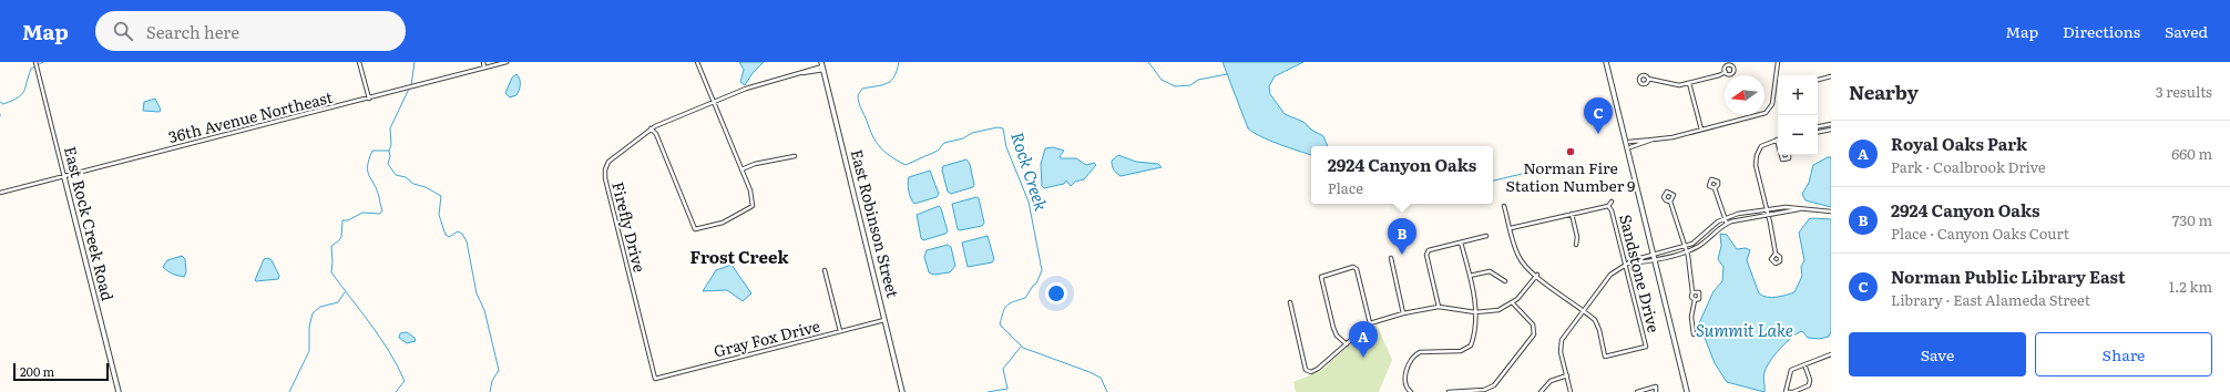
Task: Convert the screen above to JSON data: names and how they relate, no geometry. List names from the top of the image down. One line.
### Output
{"streets":{"street":["36th Avenue Northeast","East Rock Creek Road","East Robinson Street","Firefly Drive","Sandstone Drive","Gray Fox Drive"]},"crossings":[["36th Avenue Northeast","East Rock Creek Road"],["East Robinson Street","Firefly Drive"],["East Robinson Street","Gray Fox Drive"],["Firefly Drive","Gray Fox Drive"]],"districts":["Frost Creek"],"water":["Rock Creek","Summit Lake"],"places":["Norman Fire Station Number 9"],"scale_bar":"200 m","north":"left","page":{"header":"Map","search":"Search here","nav":["Map","Directions","Saved"],"heading":["Nearby","3 results"],"map_buttons":["+","−"],"pins":["C","B","A"],"list":[{"mark":"A","name":"Royal Oaks Park","note":"Park · Coalbrook Drive","value":"660 m"},{"mark":"B","name":"2924 Canyon Oaks","note":"Place · Canyon Oaks Court","value":"730 m"},{"mark":"C","name":"Norman Public Library East","note":"Library · East Alameda Street","value":"1.2 km"}],"popup":["2924 Canyon Oaks","Place"],"buttons":["Save","Share"],"scale":"200 m"}}
